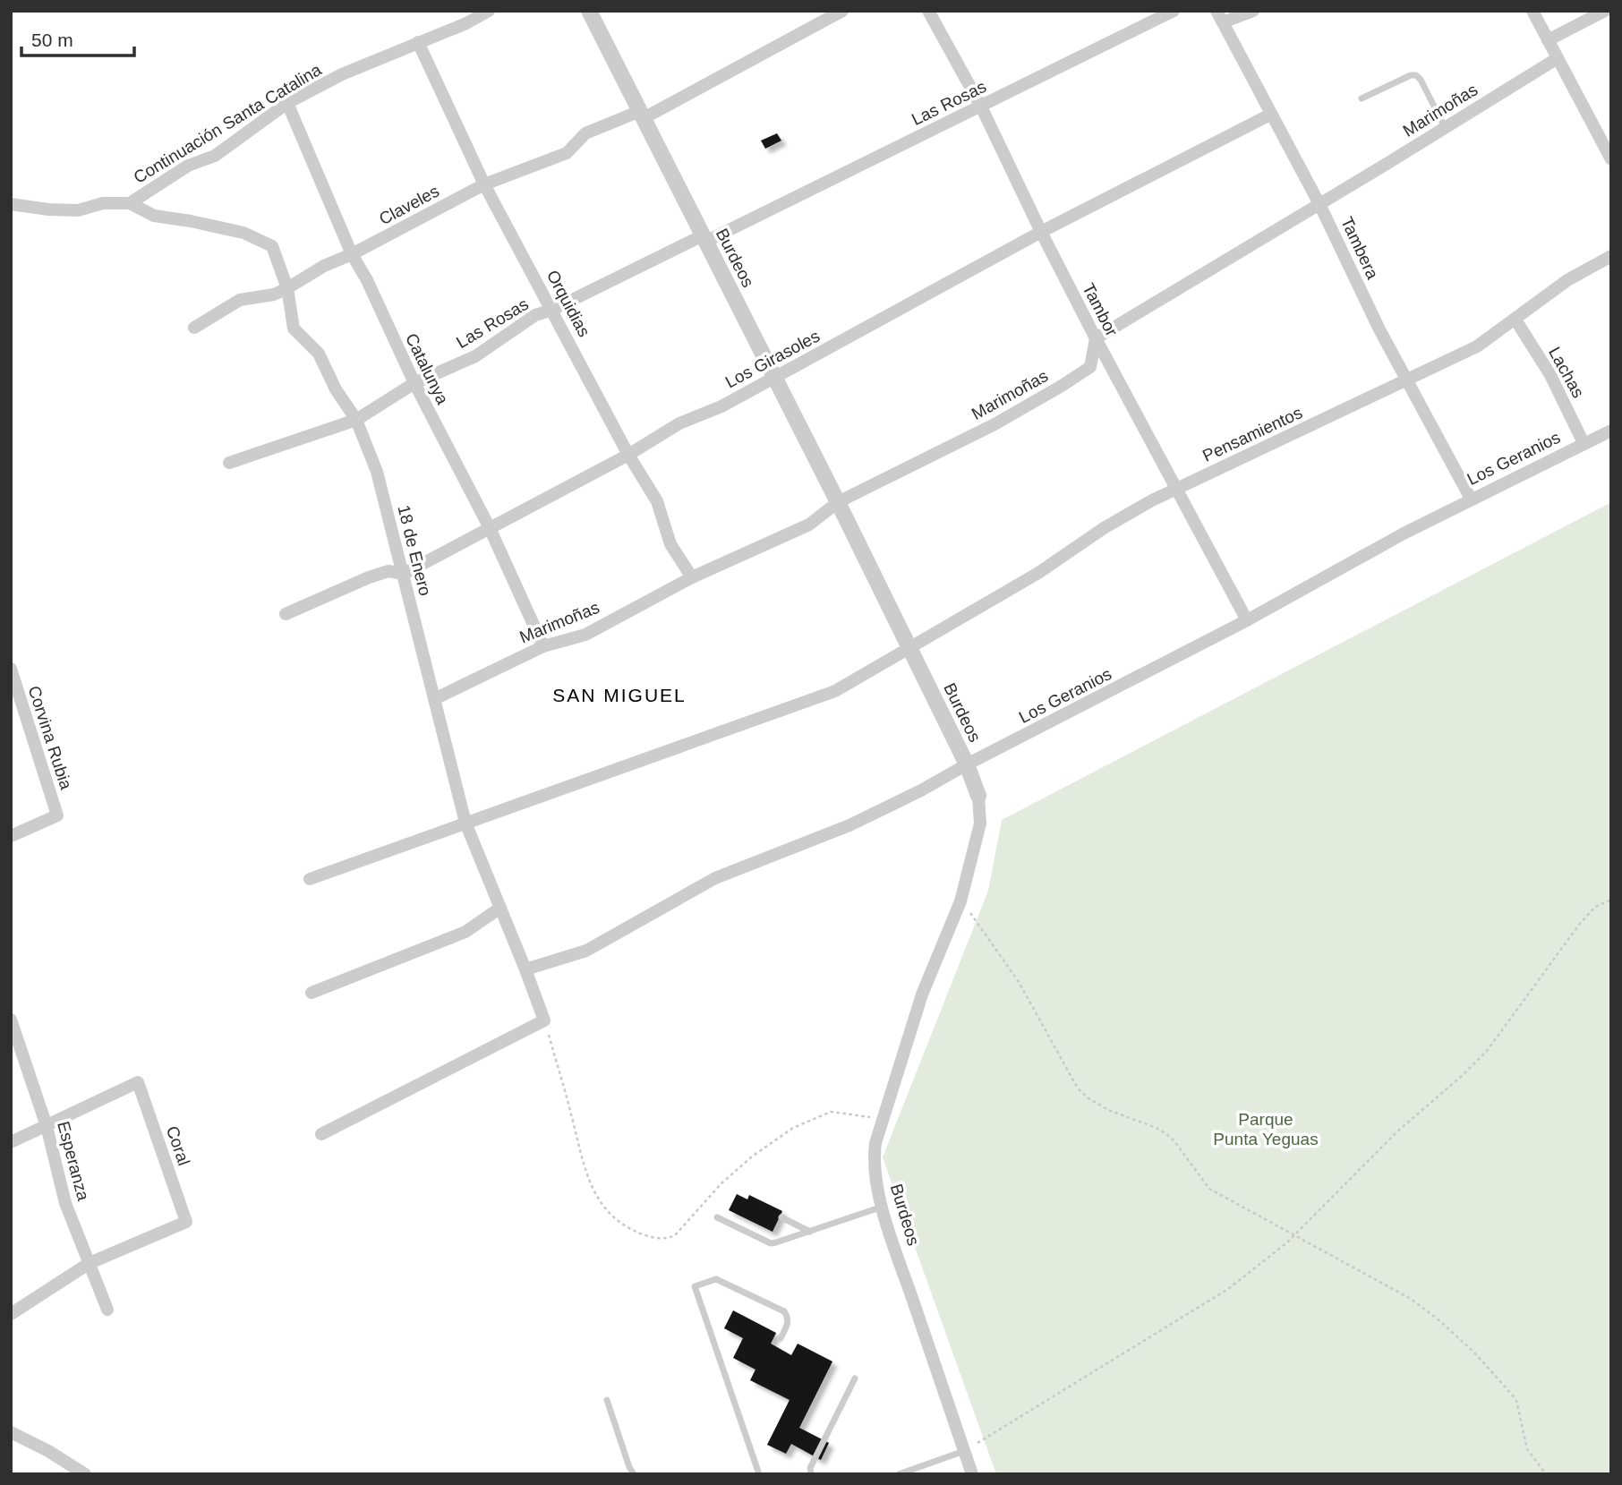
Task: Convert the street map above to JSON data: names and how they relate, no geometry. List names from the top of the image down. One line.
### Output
{"streets":{"street":["Las Rosas","Marimoñas","Continuación Santa Catalina","Claveles","Tambera","Burdeos","Orquidias","Tambor","Los Girasoles","Catalunya","Lachas","Pensamientos","Los Geranios","18 de Enero","Corvina Rubia","Coral","Esperanza"]},"crossings":[["Las Rosas","Burdeos"],["Las Rosas","Orquidias"],["Las Rosas","Tambor"],["Las Rosas","Catalunya"],["Las Rosas","18 de Enero"],["Marimoñas","Tambera"],["Marimoñas","Burdeos"],["Marimoñas","Orquidias"],["Marimoñas","Tambor"],["Marimoñas","Catalunya"],["Marimoñas","18 de Enero"],["Continuación Santa Catalina","Orquidias"],["Continuación Santa Catalina","Catalunya"],["Continuación Santa Catalina","18 de Enero"],["Claveles","Burdeos"],["Claveles","Orquidias"],["Claveles","Catalunya"],["Claveles","18 de Enero"],["Tambera","Los Girasoles"],["Tambera","Pensamientos"],["Tambera","Los Geranios"],["Burdeos","Los Girasoles"],["Burdeos","Pensamientos"],["Burdeos","Los Geranios"],["Orquidias","Los Girasoles"],["Tambor","Los Girasoles"],["Tambor","Pensamientos"],["Tambor","Los Geranios"],["Los Girasoles","Catalunya"],["Los Girasoles","18 de Enero"],["Lachas","Pensamientos"],["Lachas","Los Geranios"],["Pensamientos","18 de Enero"],["Los Geranios","18 de Enero"],["Coral","Esperanza"]],"districts":["SAN MIGUEL"],"parks":["Parque Punta Yeguas"],"scale_bar":"50 m"}
